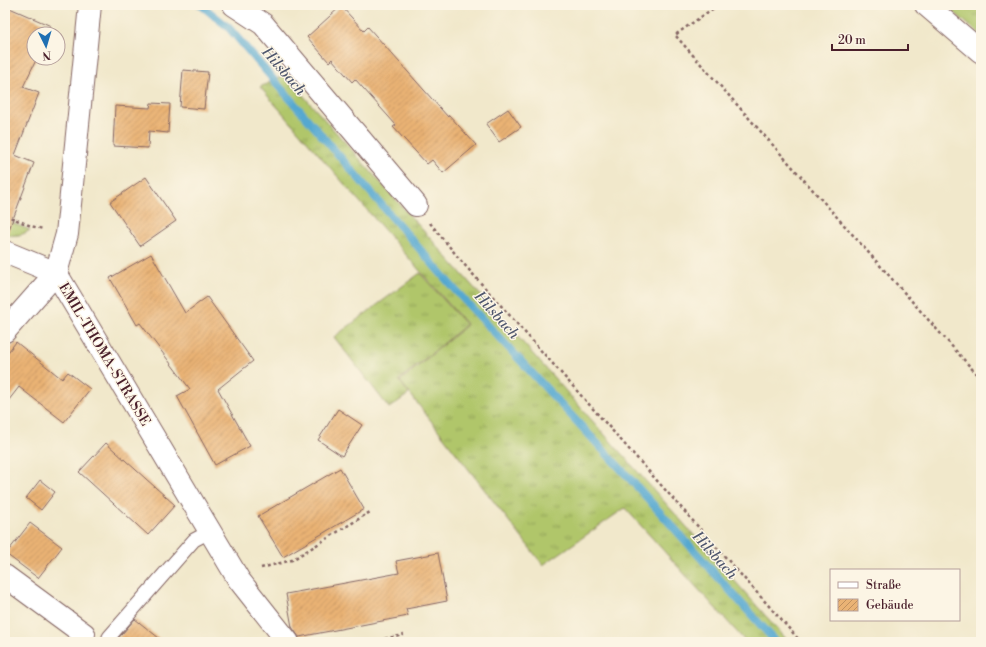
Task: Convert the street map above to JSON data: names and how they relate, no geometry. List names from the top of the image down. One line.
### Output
{"streets":{"street":["EMIL-THOMA-STRASSE"]},"water":["Hilsbach"],"legend":["Straße","Gebäude"],"scale_bar":"20 m","north":"bottom"}
